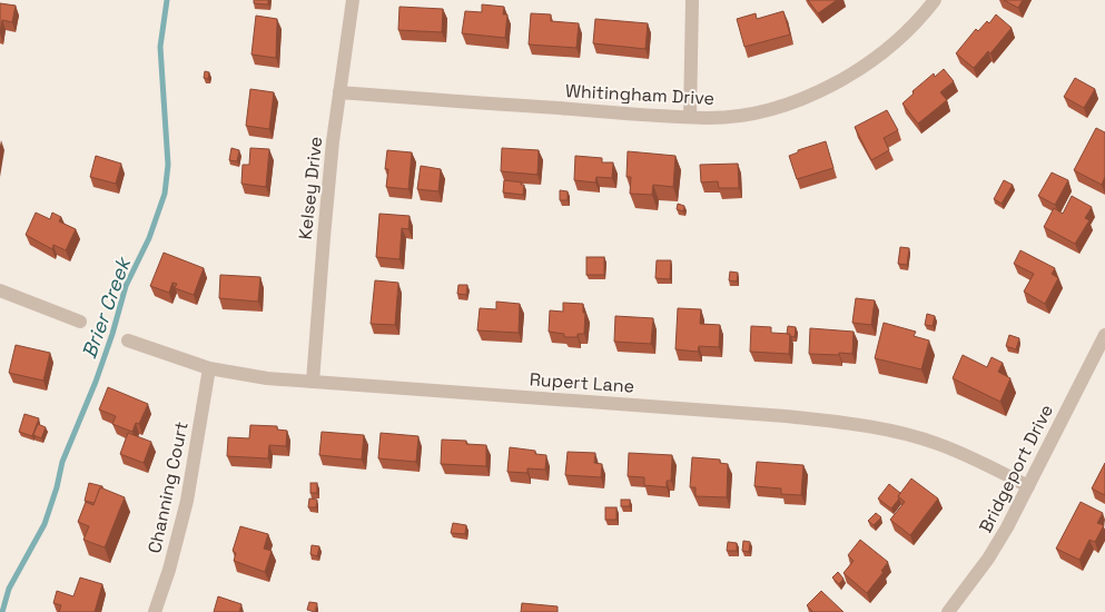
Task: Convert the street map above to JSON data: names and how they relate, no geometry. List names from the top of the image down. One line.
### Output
{"streets":{"street":["Whitingham Drive","Kelsey Drive","Rupert Lane","Bridgeport Drive","Channing Court"]},"crossings":[["Whitingham Drive","Kelsey Drive"],["Kelsey Drive","Rupert Lane"],["Rupert Lane","Bridgeport Drive"],["Rupert Lane","Channing Court"]],"water":["Brier Creek"]}
